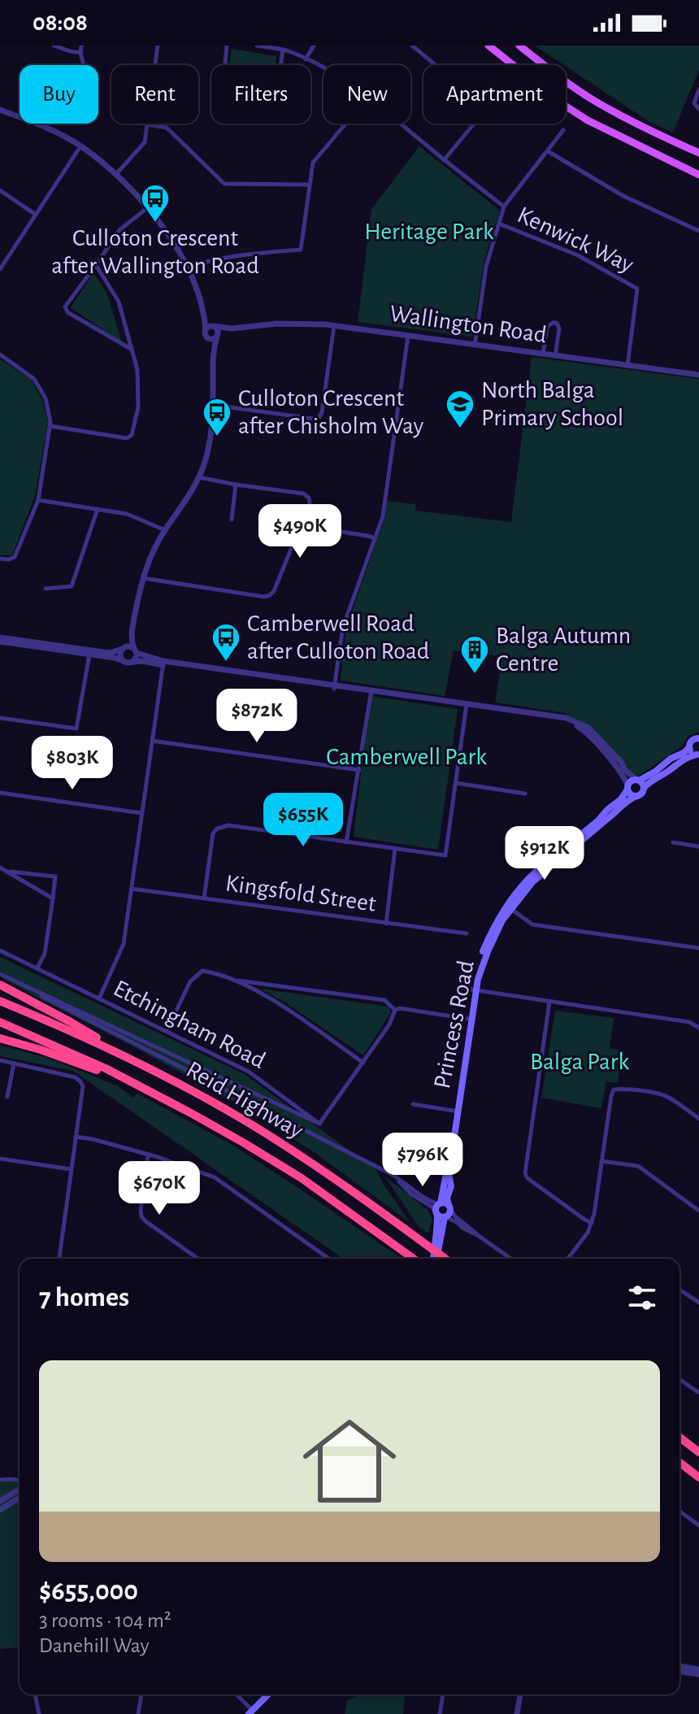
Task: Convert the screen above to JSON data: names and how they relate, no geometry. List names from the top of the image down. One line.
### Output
{"streets":{"highway":["Reid Highway"],"main road":["Princess Road"],"street":["Kenwick Way","Wallington Road","Kingsfold Street","Etchingham Road"]},"crossings":[["Kenwick Way","Wallington Road"],["Etchingham Road","Princess Road"]],"parks":["Heritage Park","Camberwell Park","Balga Park"],"places":{"bus stop":["Culloton Crescent after Wallington Road","Culloton Crescent after Chisholm Way","Camberwell Road after Culloton Road"],"school or university":["North Balga Primary School"],"building":["Balga Autumn Centre"]},"page":{"status":"08:08","chip":["Buy","Rent","Filters","New","Apartment"],"price":["$490K","$872K","$803K","$655K","$912K","$796K","$670K"],"heading":"7 homes","list":[{"name":"$655,000","note":"3 rooms · 104 m² · Danehill Way"}]}}
